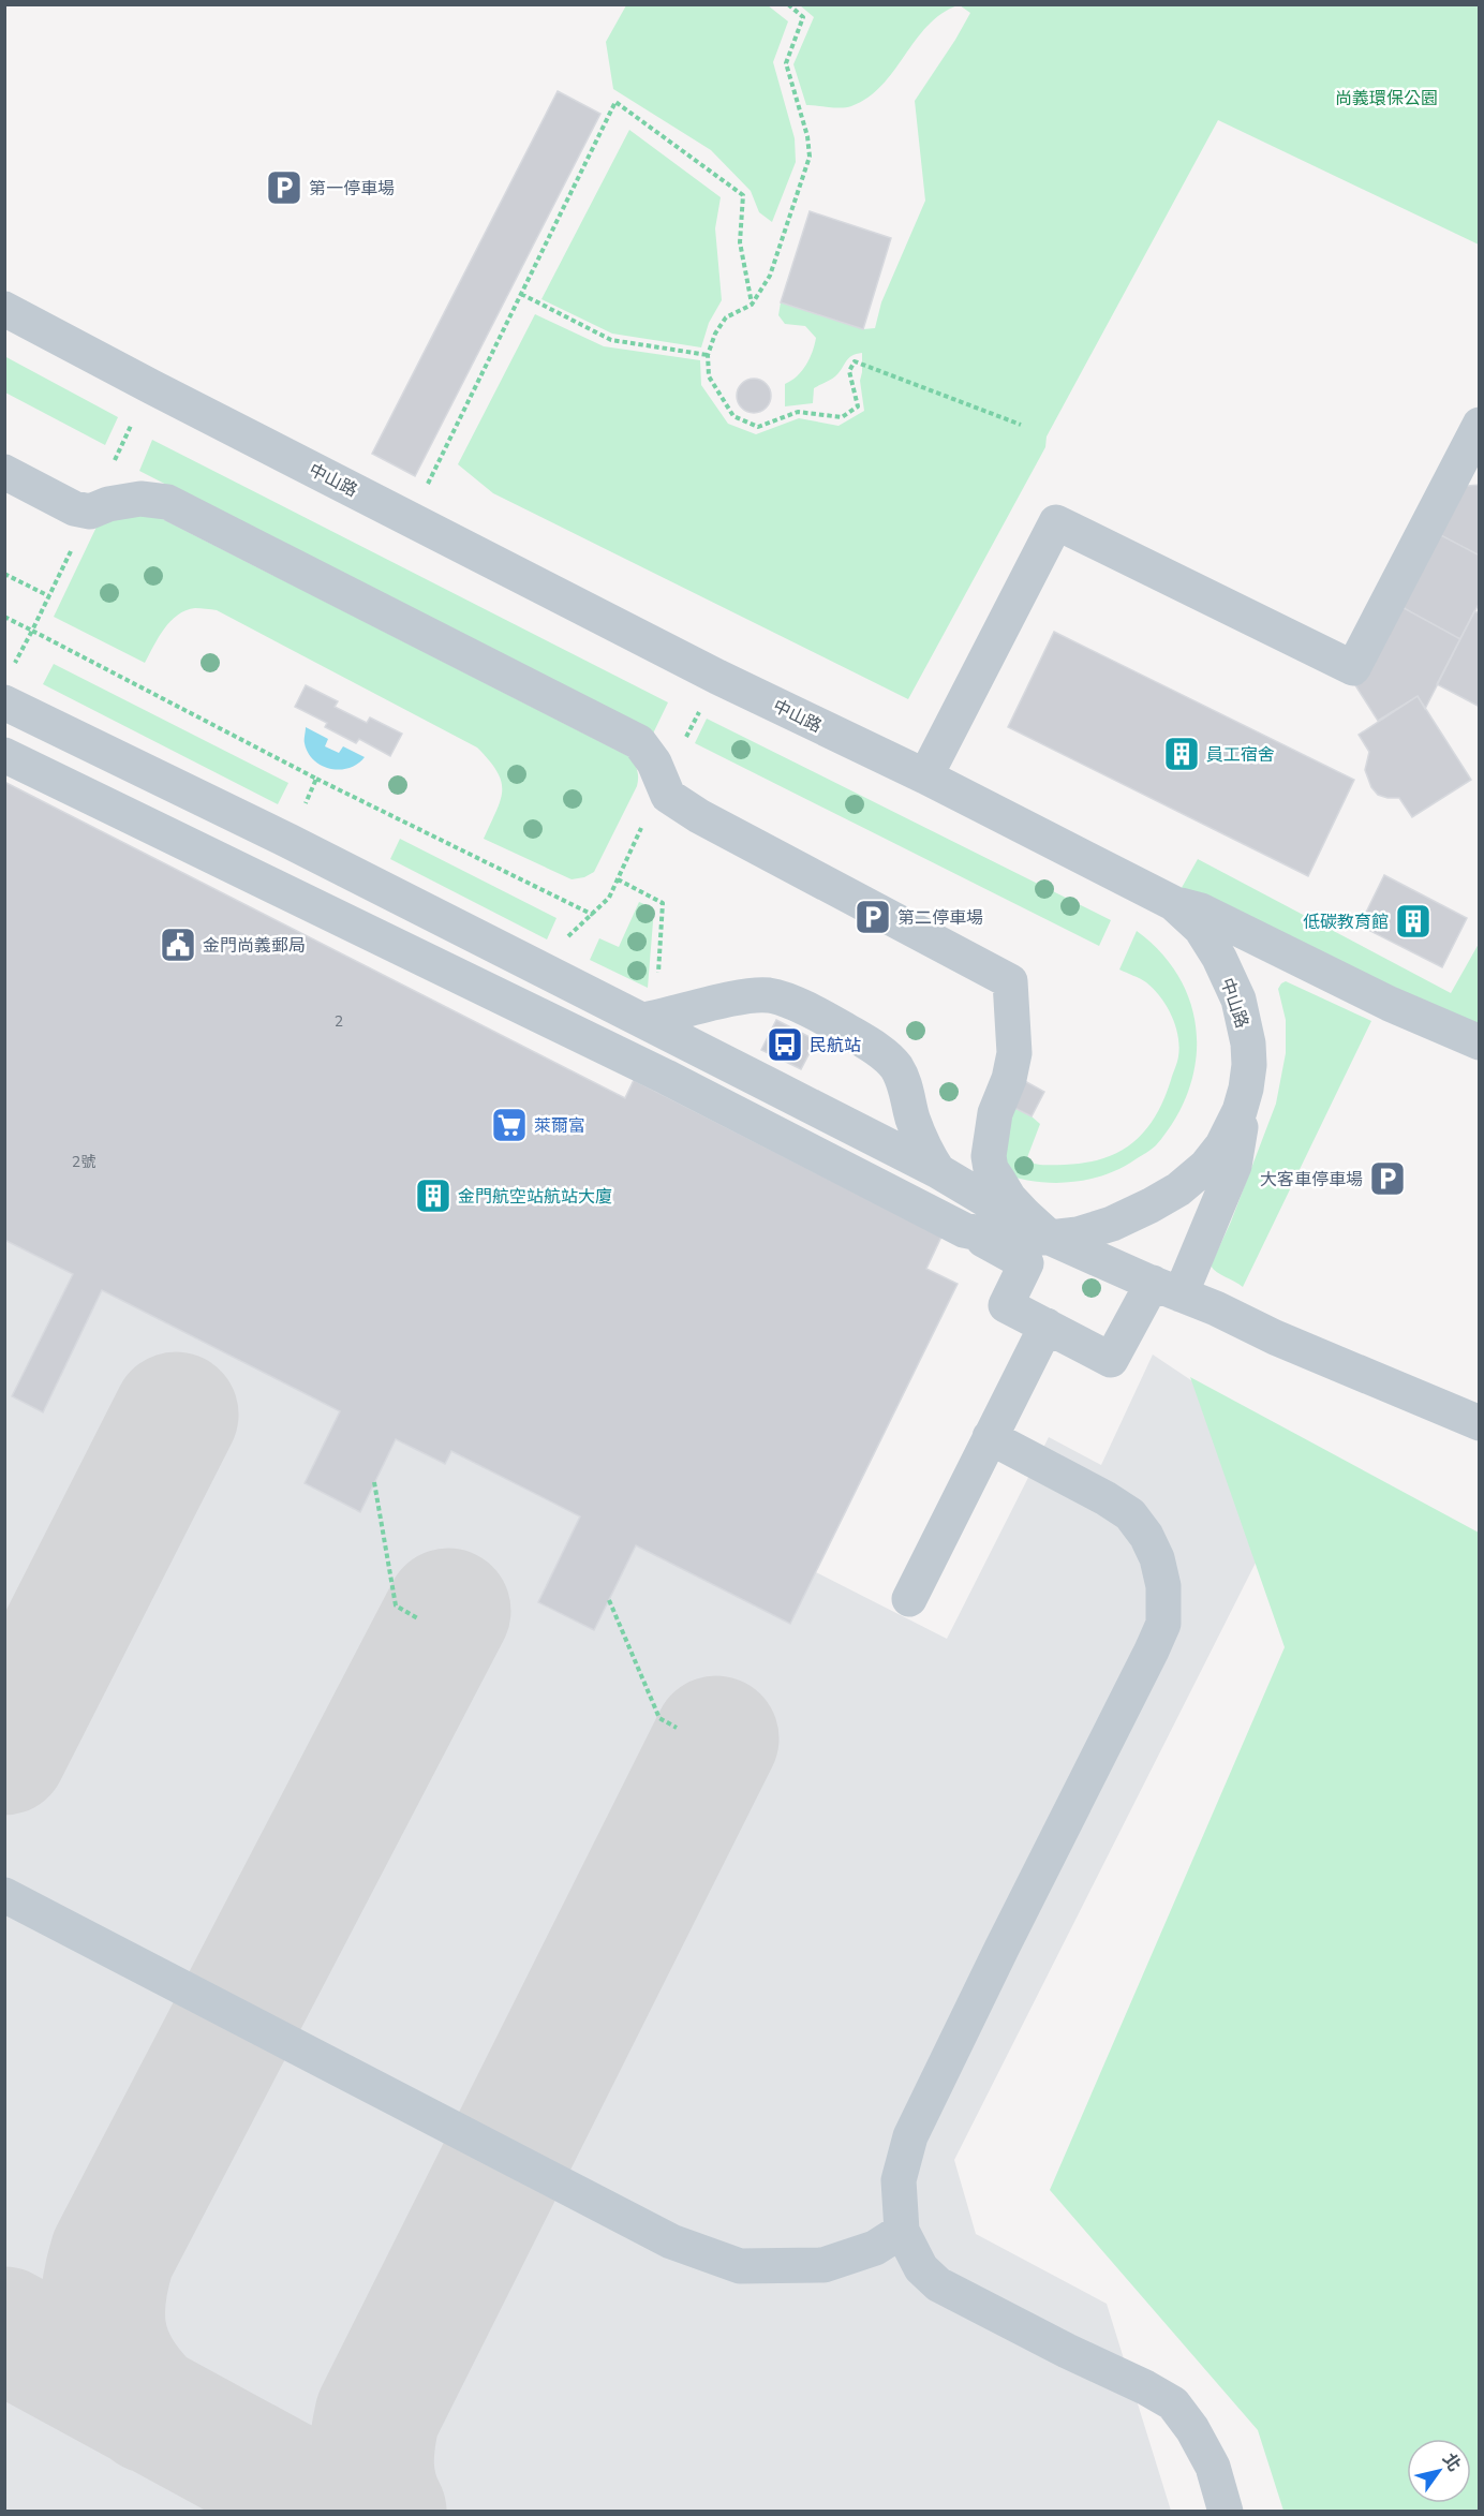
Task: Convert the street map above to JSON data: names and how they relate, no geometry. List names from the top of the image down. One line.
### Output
{"streets":{"street":["中山路"]},"parks":["尚義環保公園"],"places":{"parking":["第一停車場","第二停車場","大客車停車場"],"building":["員工宿舍","低碳教育館","金門航空站航站大廈"],"public building":["金門尚義郵局"],"bus stop":["民航站"],"supermarket":["萊爾富"]},"house_numbers":["2","2號"],"north":"top right"}
